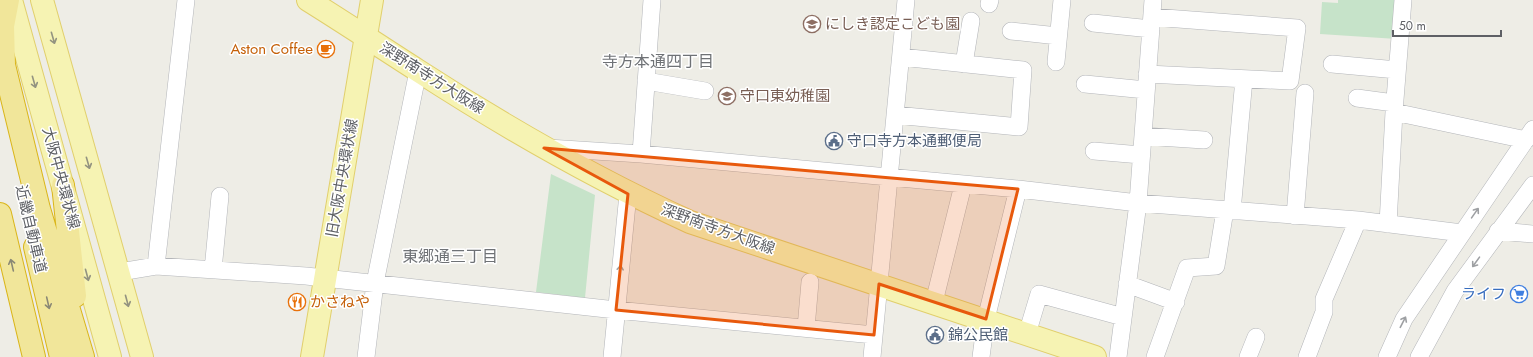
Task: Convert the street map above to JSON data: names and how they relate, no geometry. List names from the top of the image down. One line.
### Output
{"streets":{"highway":["近畿自動車道"],"main road":["深野南寺方大阪線","大阪中央環状線","旧大阪中央環状線"]},"crossings":[["深野南寺方大阪線","旧大阪中央環状線"]],"districts":["寺方本通四丁目","東郷通三丁目"],"places":{"school or university":["にしき認定こども園","守口東幼稚園"],"cafe":["Aston Coffee"],"public building":["守口寺方本通郵便局","錦公民館"],"supermarket":["ライフ"],"restaurant":["かさねや"]},"scale_bar":"50 m"}
